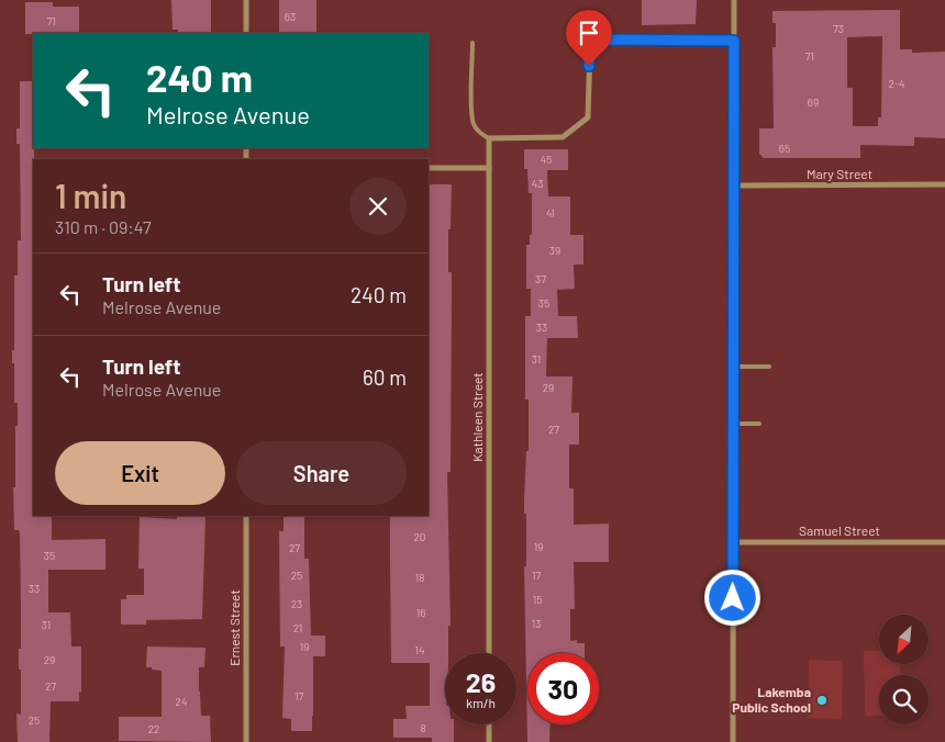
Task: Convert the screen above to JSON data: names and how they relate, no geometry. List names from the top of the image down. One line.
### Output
{"streets":{"street":["Mary Street","Kathleen Street","Samuel Street","Ernest Street"]},"places":["Lakemba Public School"],"house_numbers":["63","71","73","71","2-4","69","65","45","43","41","39","37","35","33","31","29","27","20","19","27","35","25","17","18","33","15","23","16","13","31","21","19","14","29","27","17","24","25","8","22"],"north":"bottom left","page":{"turn":["240 m","Melrose Avenue"],"heading":["1 min","310 m · 09:47"],"list":[{"name":"Turn left","note":"Melrose Avenue","value":"240 m"},{"name":"Turn left","note":"Melrose Avenue","value":"60 m"}],"buttons":["Exit","Share"],"speed":"26 km/h","limit":"30"}}
